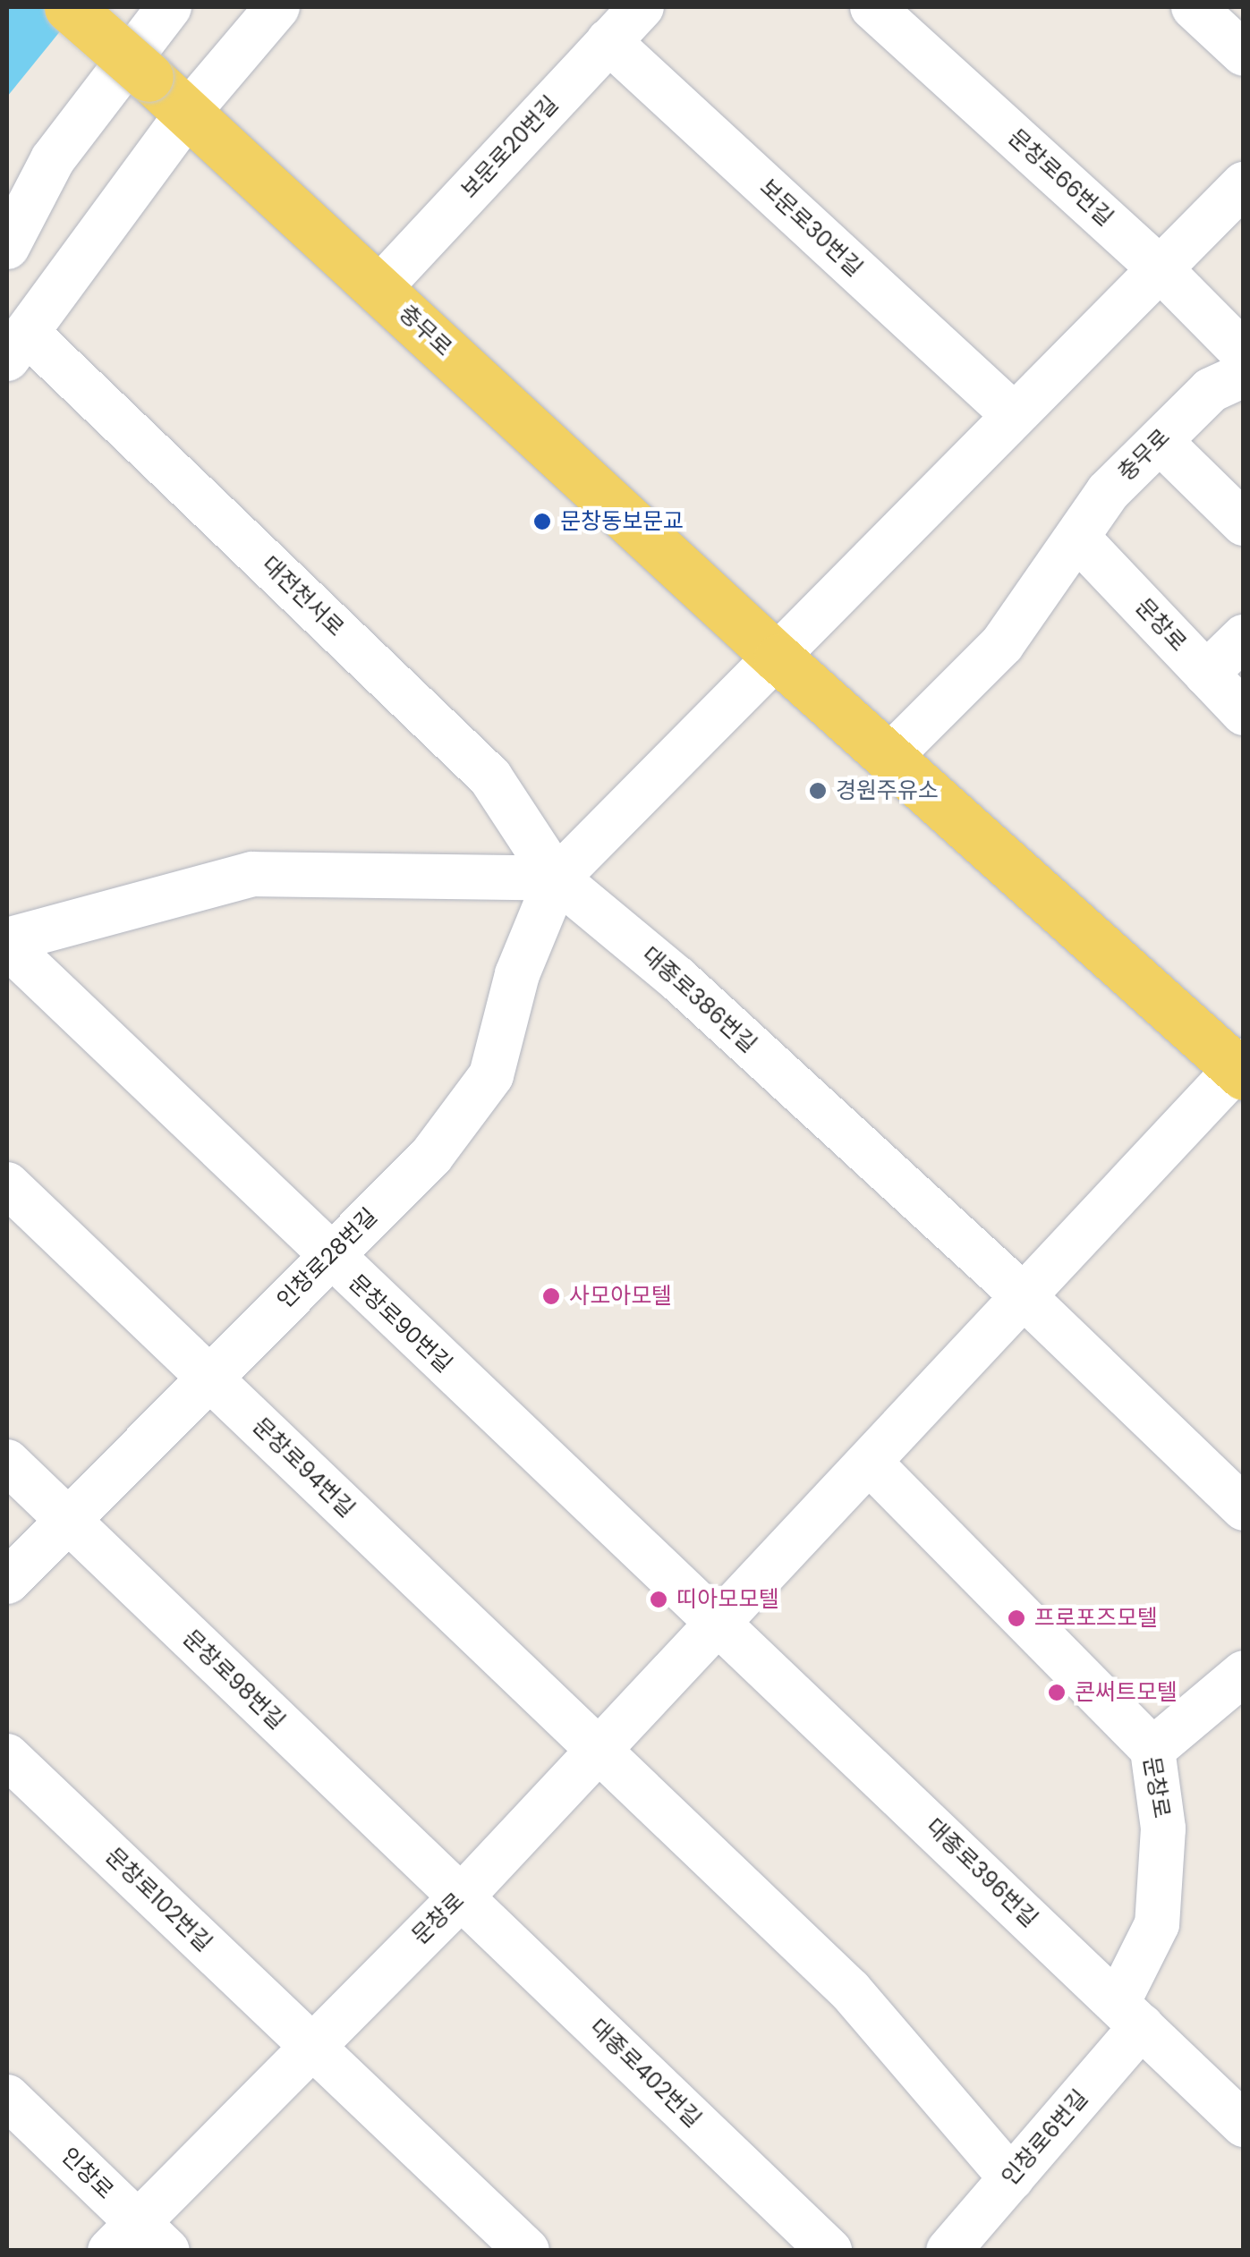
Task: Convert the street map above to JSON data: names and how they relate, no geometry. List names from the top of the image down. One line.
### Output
{"streets":{"main road":["충무로"],"street":["보문로20번길","문창로66번길","보문로30번길","대전천서로","문창로","대종로386번길","인창로28번길","문창로90번길","문창로94번길","문창로98번길","대종로396번길","문창로102번길","대종로402번길","인창로6번길","인창로"]},"crossings":[["보문로20번길","보문로30번길"],["보문로20번길","충무로"],["충무로","대전천서로"],["충무로","문창로"],["대전천서로","대종로386번길"],["대전천서로","인창로28번길"],["문창로","대종로386번길"],["문창로","문창로90번길"],["문창로","문창로94번길"],["문창로","문창로98번길"],["문창로","대종로396번길"],["문창로","문창로102번길"],["문창로","대종로402번길"],["문창로","인창로6번길"],["문창로","인창로"],["대종로386번길","인창로28번길"],["인창로28번길","문창로90번길"],["인창로28번길","문창로94번길"],["인창로28번길","문창로98번길"],["문창로90번길","대종로396번길"],["문창로98번길","대종로402번길"],["대종로396번길","인창로6번길"]],"places":["문창동보문교","경원주유소","사모아모텔","띠아모모텔","프로포즈모텔","콘써트모텔"]}
